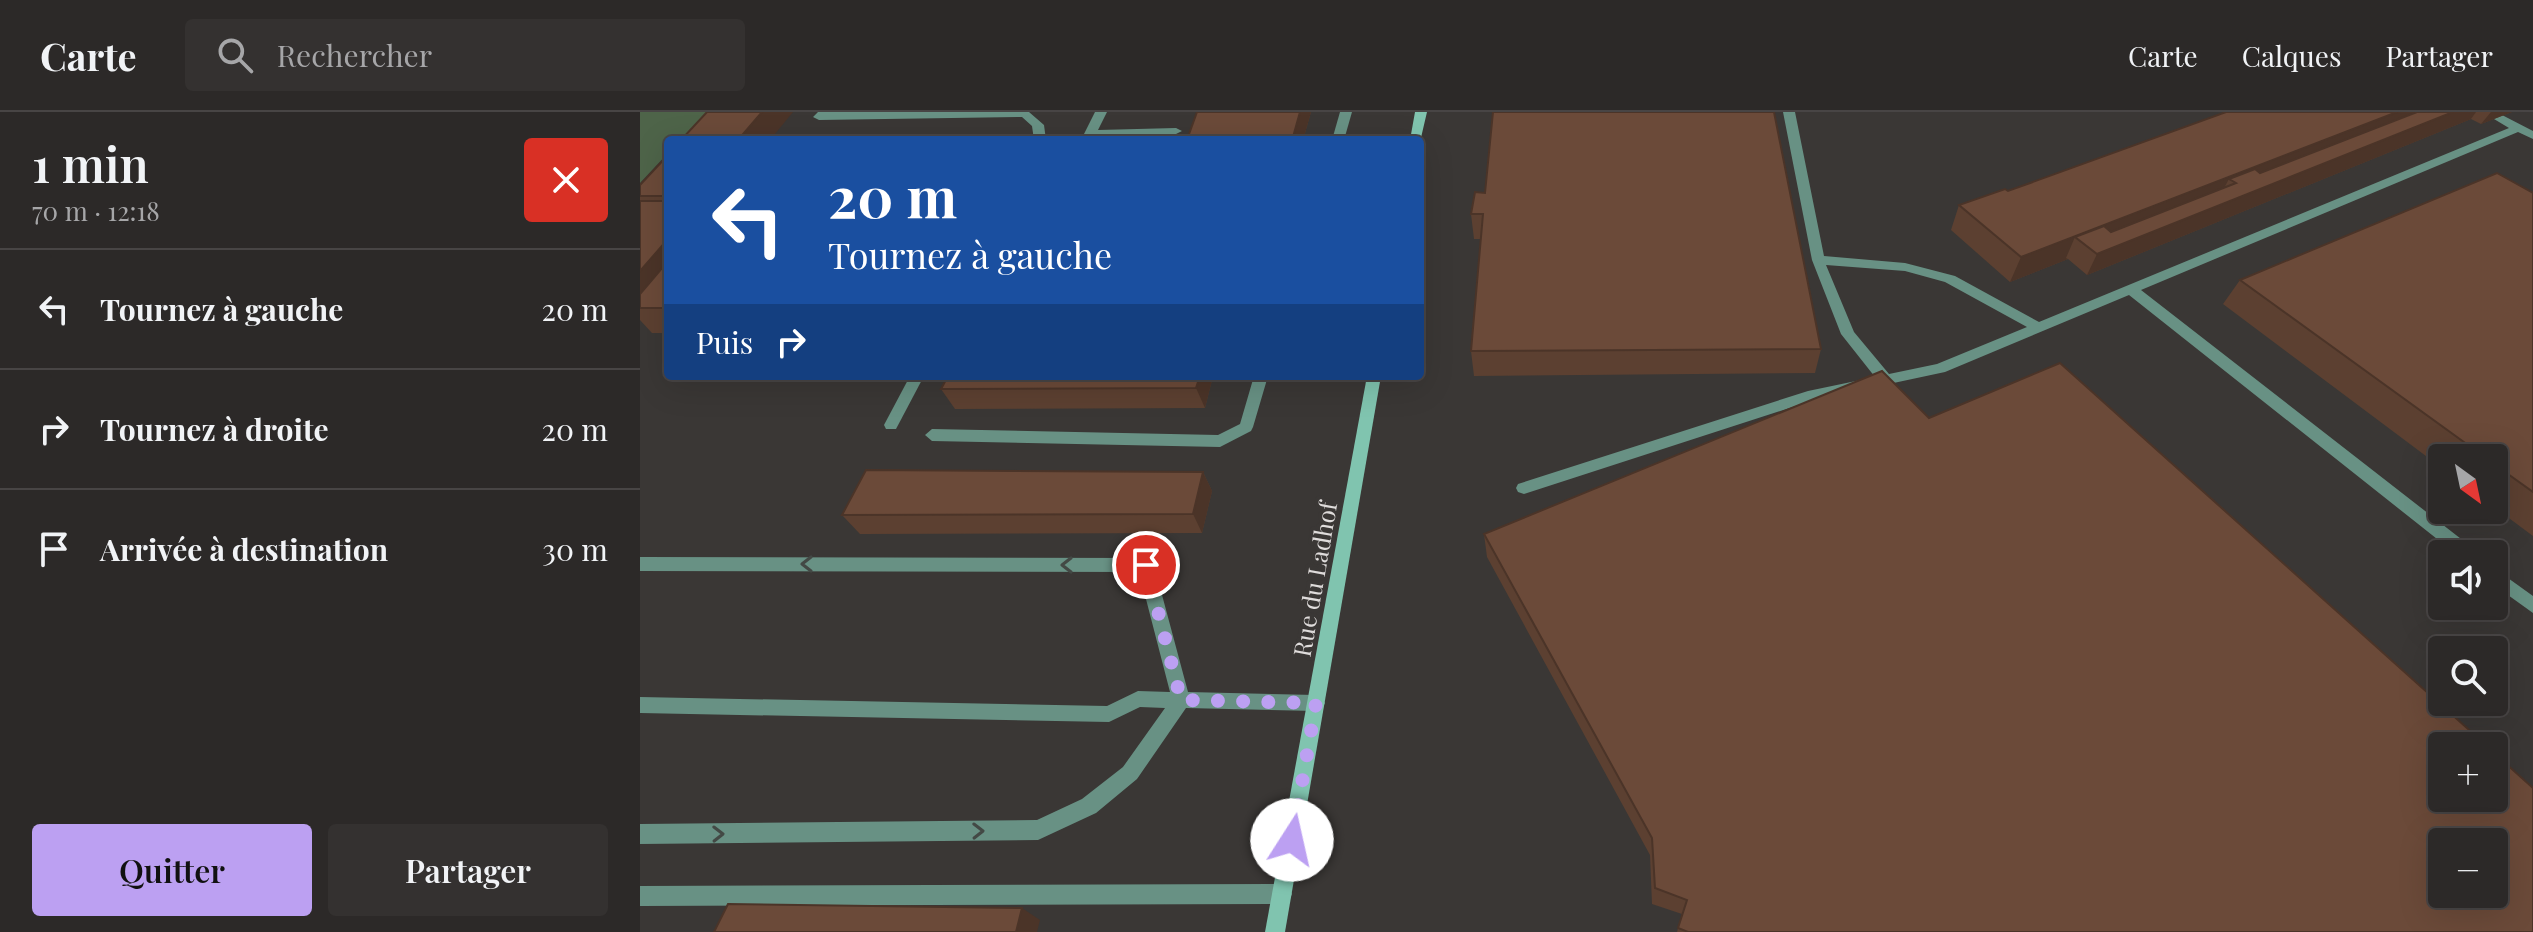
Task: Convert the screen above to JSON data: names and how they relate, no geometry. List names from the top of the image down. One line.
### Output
{"streets":{"main road":["Rue du Ladhof"]},"north":"bottom right","page":{"header":"Carte","search":"Rechercher","nav":["Carte","Calques","Partager"],"heading":["1 min","70 m · 12:18"],"turn":["20 m","Tournez à gauche"],"list":[{"name":"Tournez à gauche","value":"20 m"},{"name":"Tournez à droite","value":"20 m"},{"name":"Arrivée à destination","value":"30 m"}],"then":"Puis","map_buttons":["+","−"],"buttons":["Quitter","Partager"]}}
